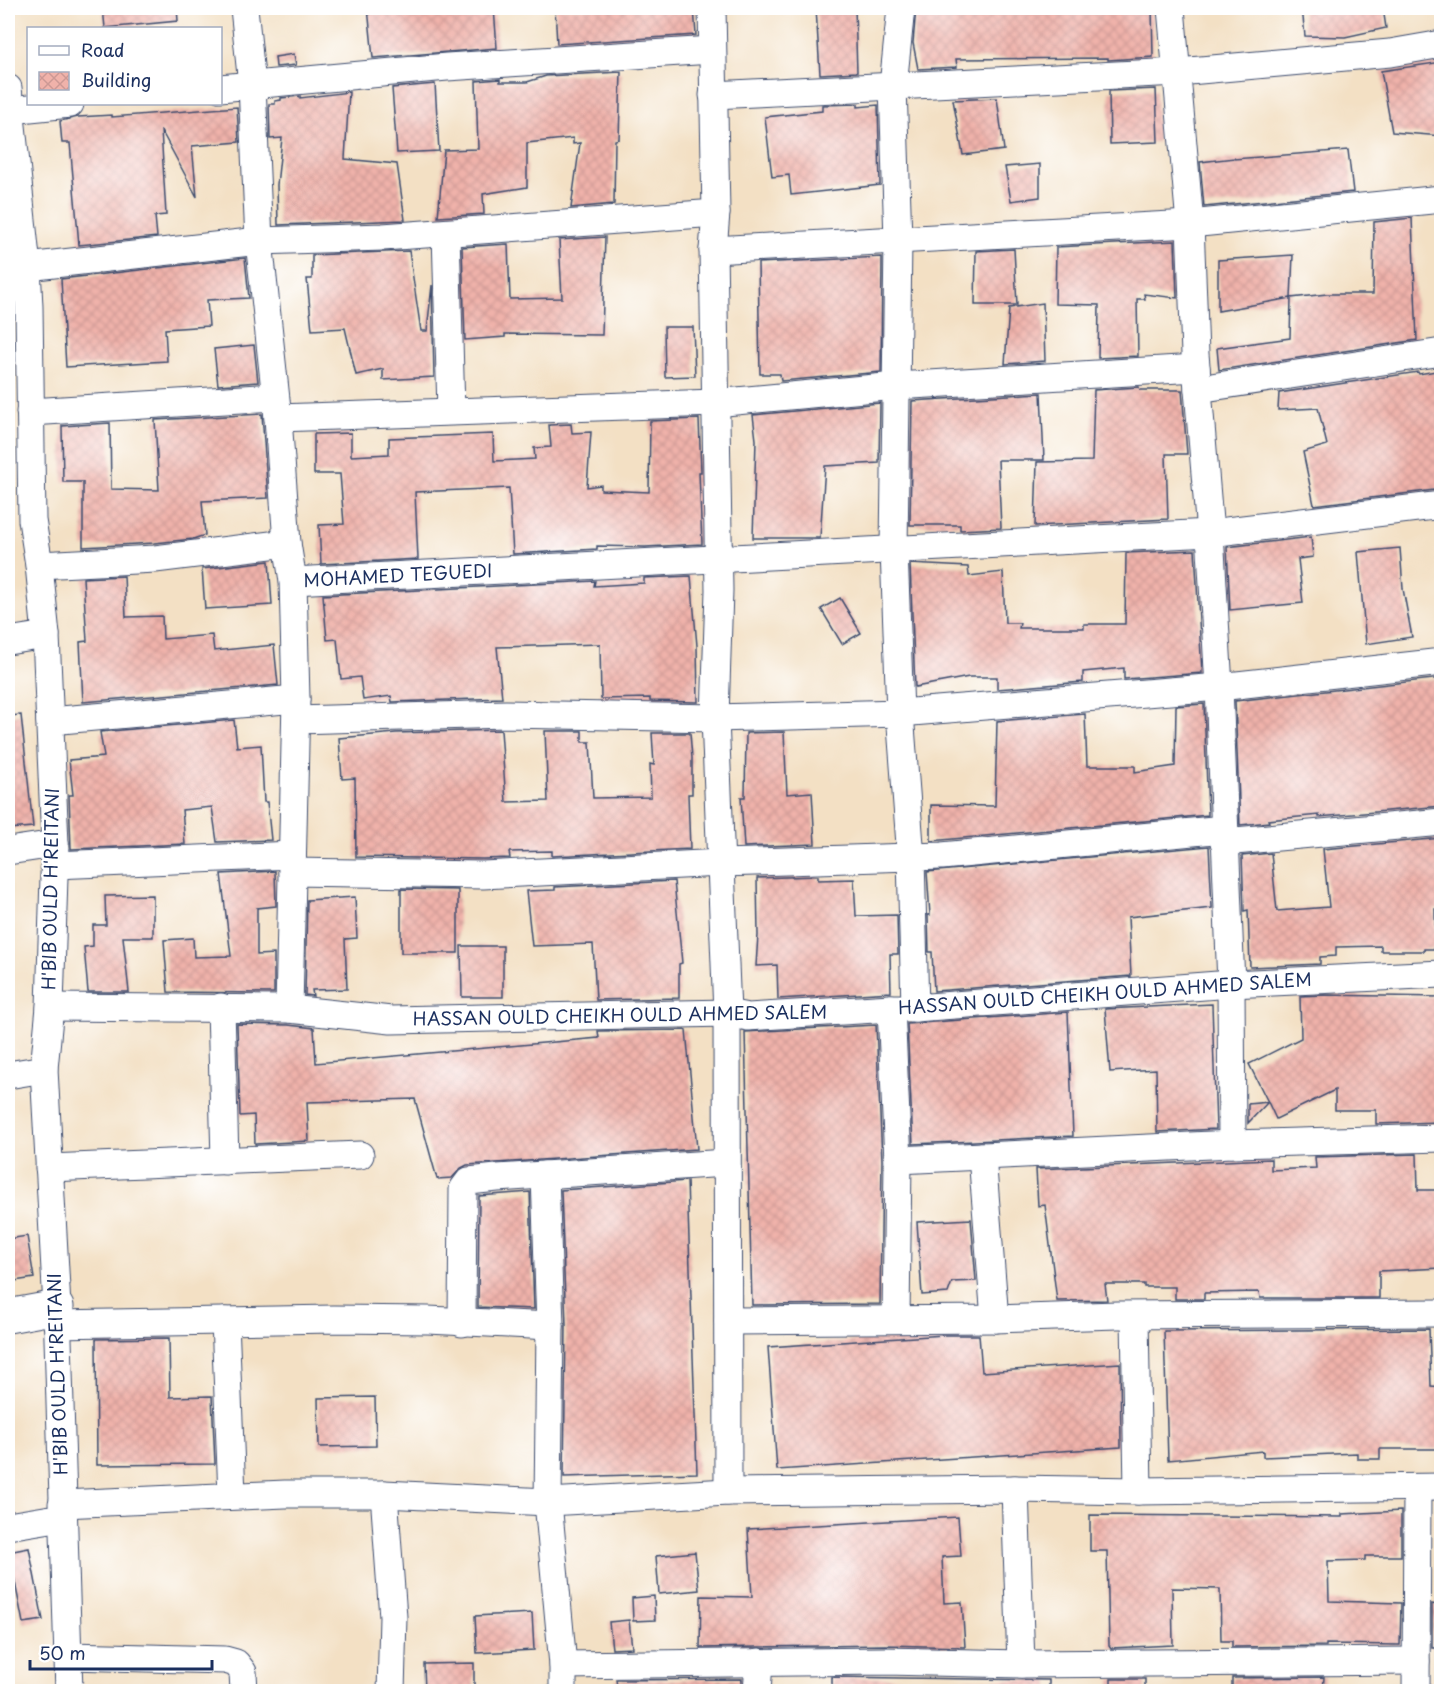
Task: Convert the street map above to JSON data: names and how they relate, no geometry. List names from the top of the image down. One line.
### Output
{"streets":{"street":["MOHAMED TEGUEDI","H'BIB OULD H'REITANI","HASSAN OULD CHEIKH OULD AHMED SALEM"]},"crossings":[["H'BIB OULD H'REITANI","HASSAN OULD CHEIKH OULD AHMED SALEM"]],"legend":["Road","Building"],"scale_bar":"50 m"}
